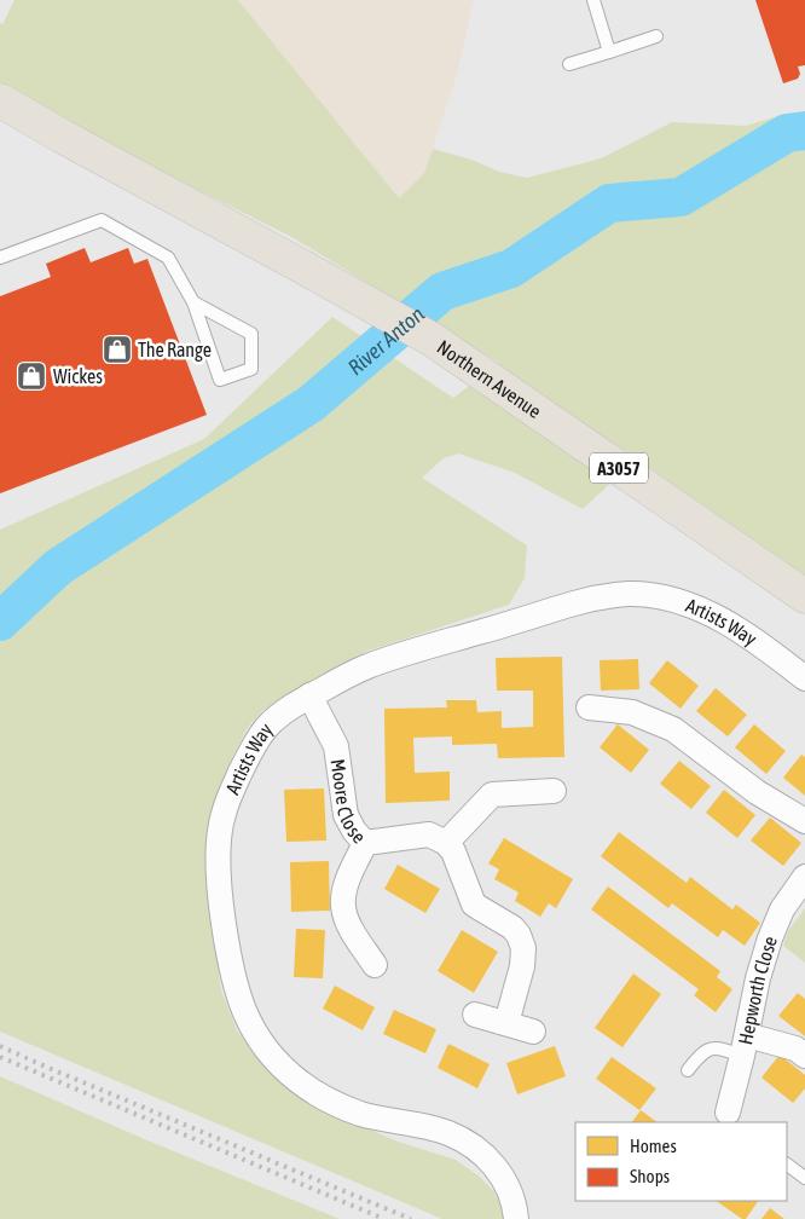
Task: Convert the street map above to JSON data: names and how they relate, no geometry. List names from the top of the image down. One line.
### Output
{"streets":{"main road":["Northern Avenue","A3057"],"street":["Artists Way","Moore Close","Hepworth Close"]},"crossings":[["Artists Way","Moore Close"]],"water":["River Anton"],"places":{"shop":["The Range","Wickes"]},"legend":["Homes","Shops"]}
